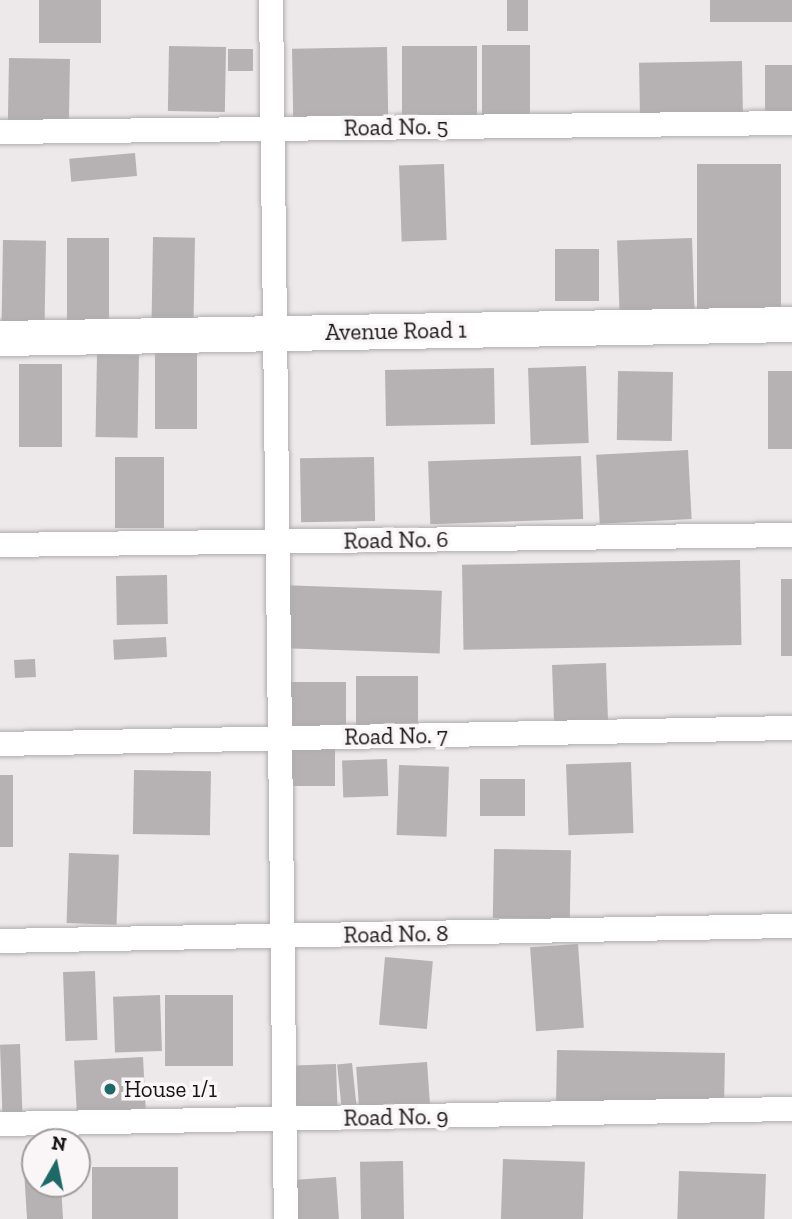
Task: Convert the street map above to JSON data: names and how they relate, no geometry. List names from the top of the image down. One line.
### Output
{"streets":{"street":["Road No. 5","Avenue Road 1","Road No. 6","Road No. 7","Road No. 8","Road No. 9"]},"places":["House 1/1"],"north":"top"}
